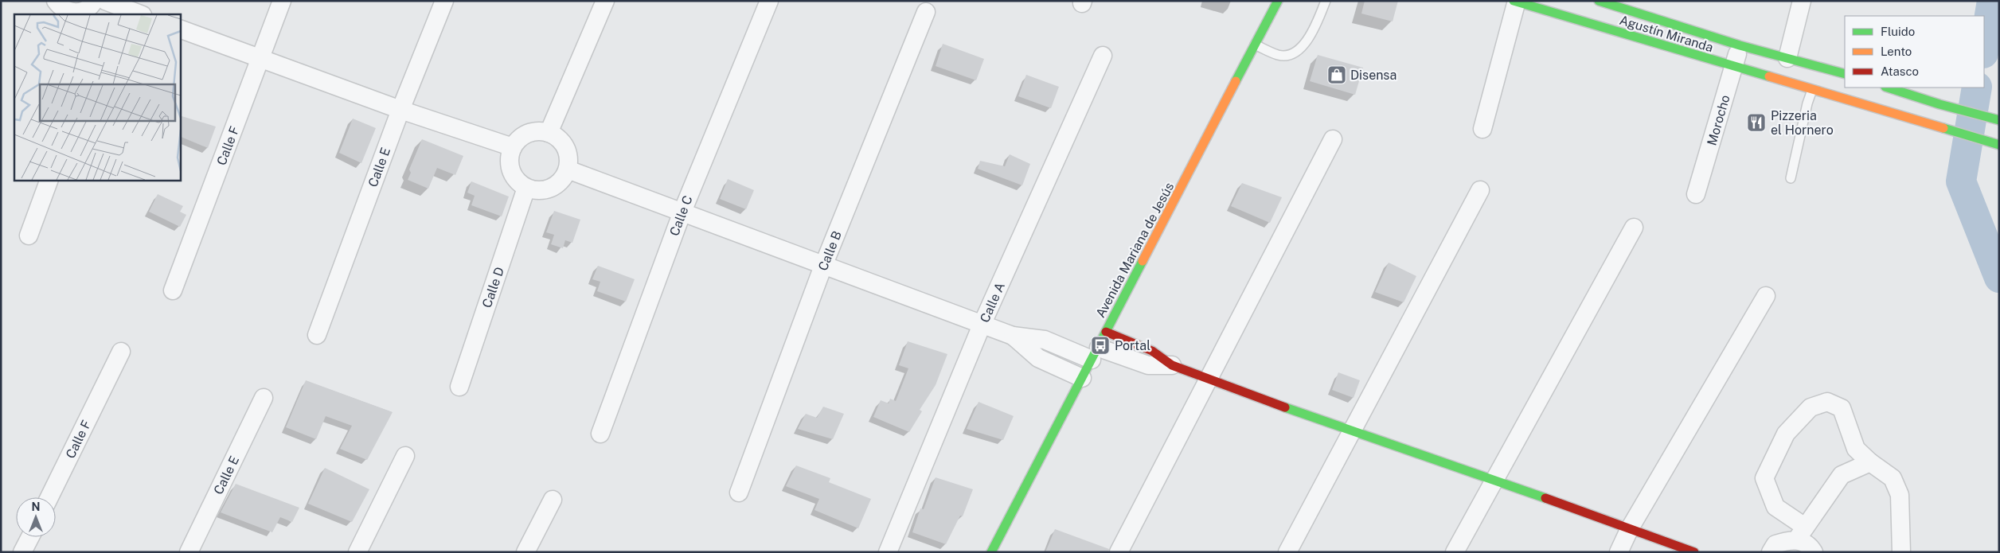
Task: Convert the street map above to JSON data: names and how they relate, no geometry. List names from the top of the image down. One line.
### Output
{"streets":{"street":["Agustín Miranda","Morocho","Calle F","Calle E","Calle C","Avenida Mariana de Jesús","Calle B","Calle D","Calle A"]},"crossings":[["Agustín Miranda","Morocho"]],"places":{"shop":["Disensa"],"restaurant":["Pizzeria el Hornero"],"bus stop":["Portal"]},"legend":["Fluido","Lento","Atasco"],"north":"top"}
